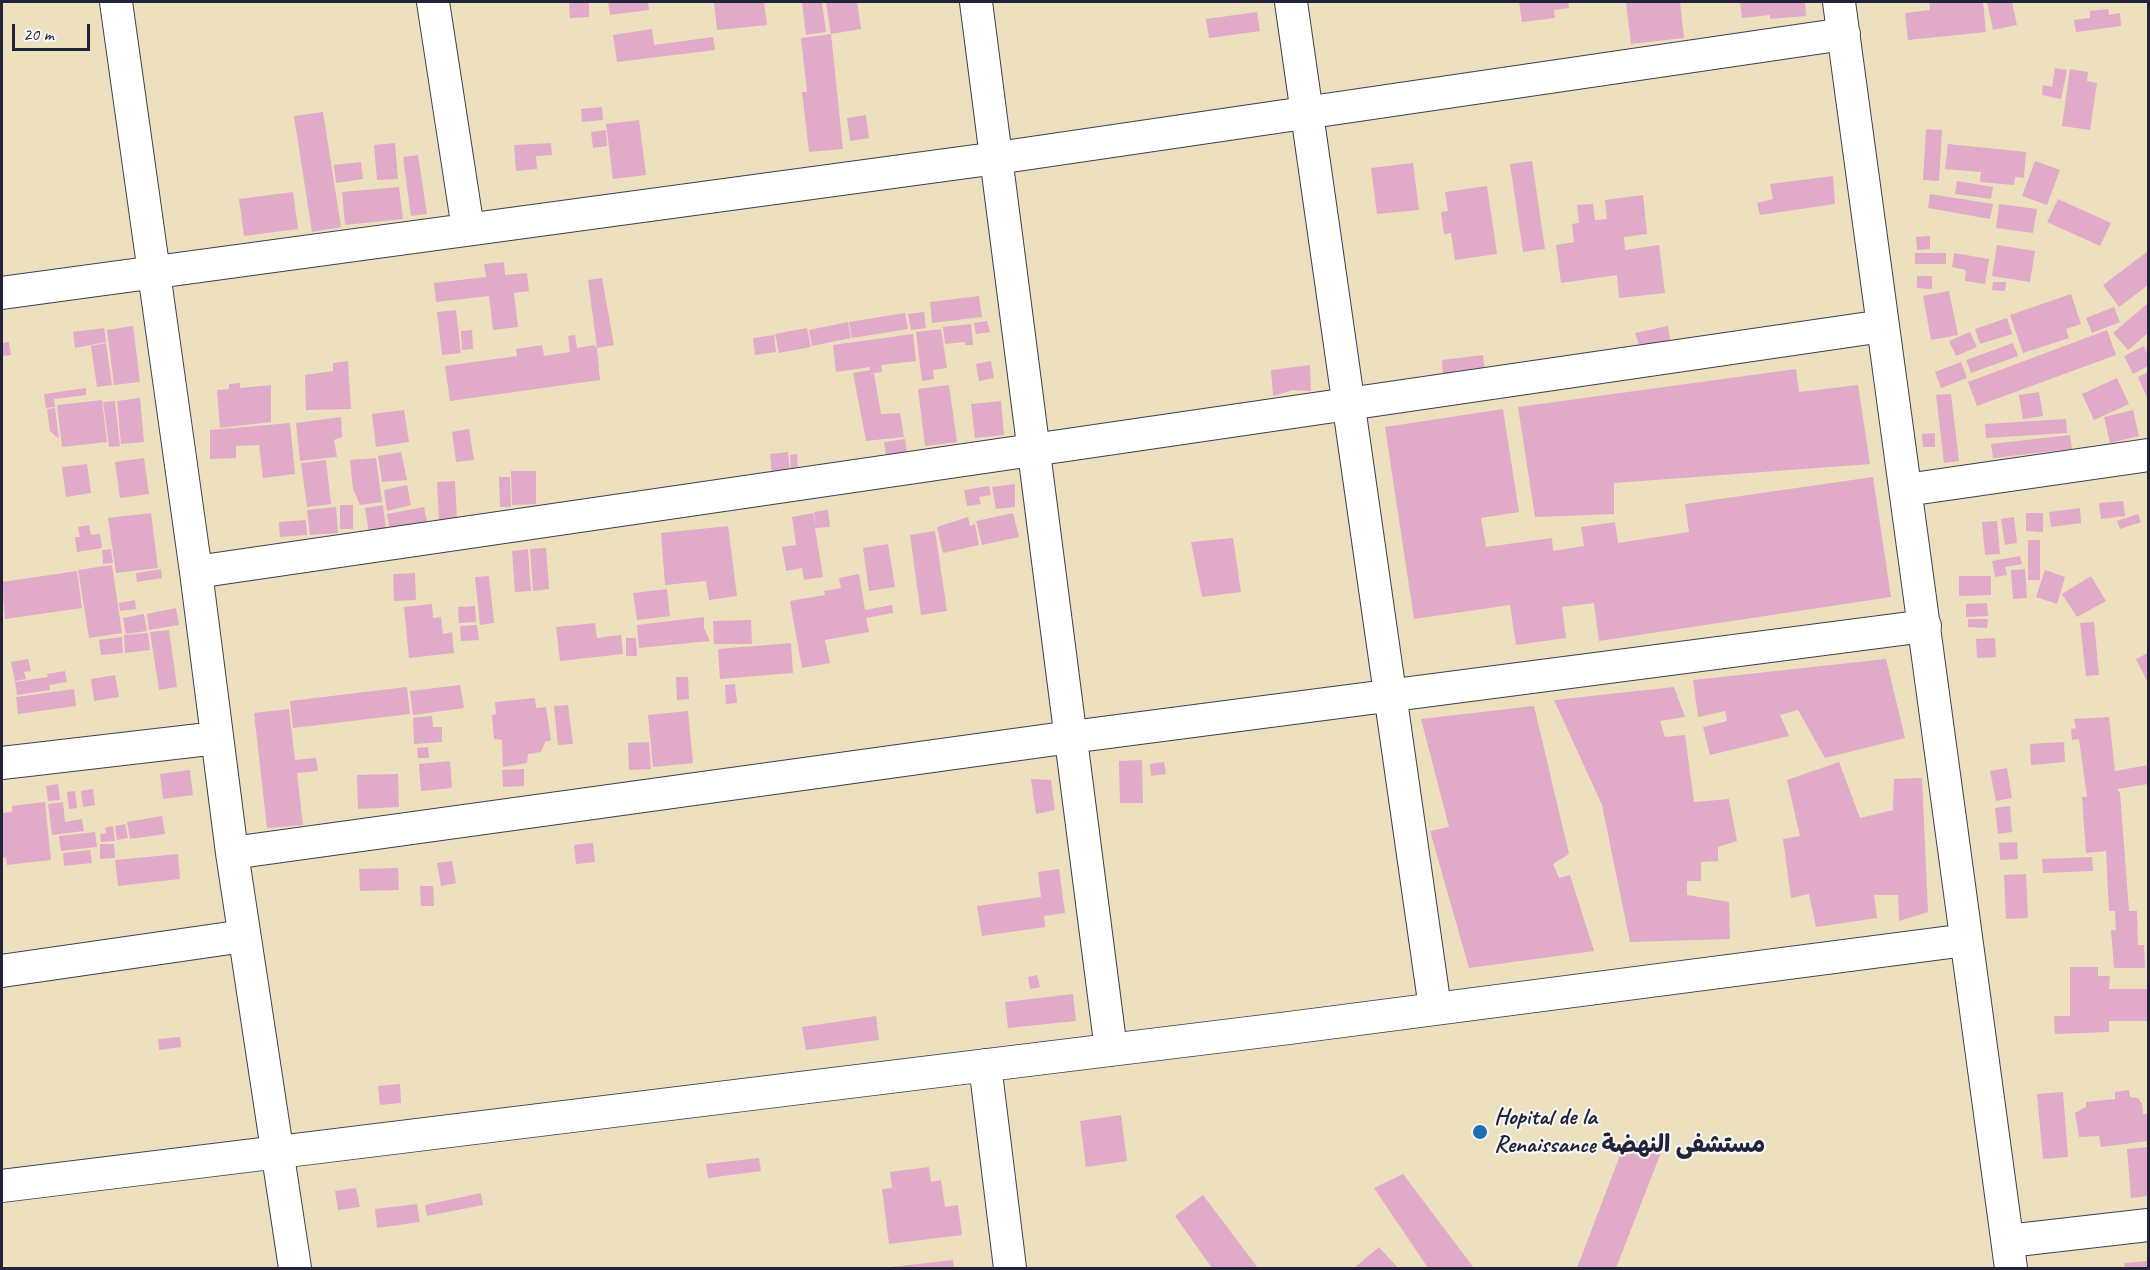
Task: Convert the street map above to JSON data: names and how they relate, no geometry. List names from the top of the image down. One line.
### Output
{"places":["Hopital de la Renaissance مستشفى النهضة"],"scale_bar":"20 m"}
